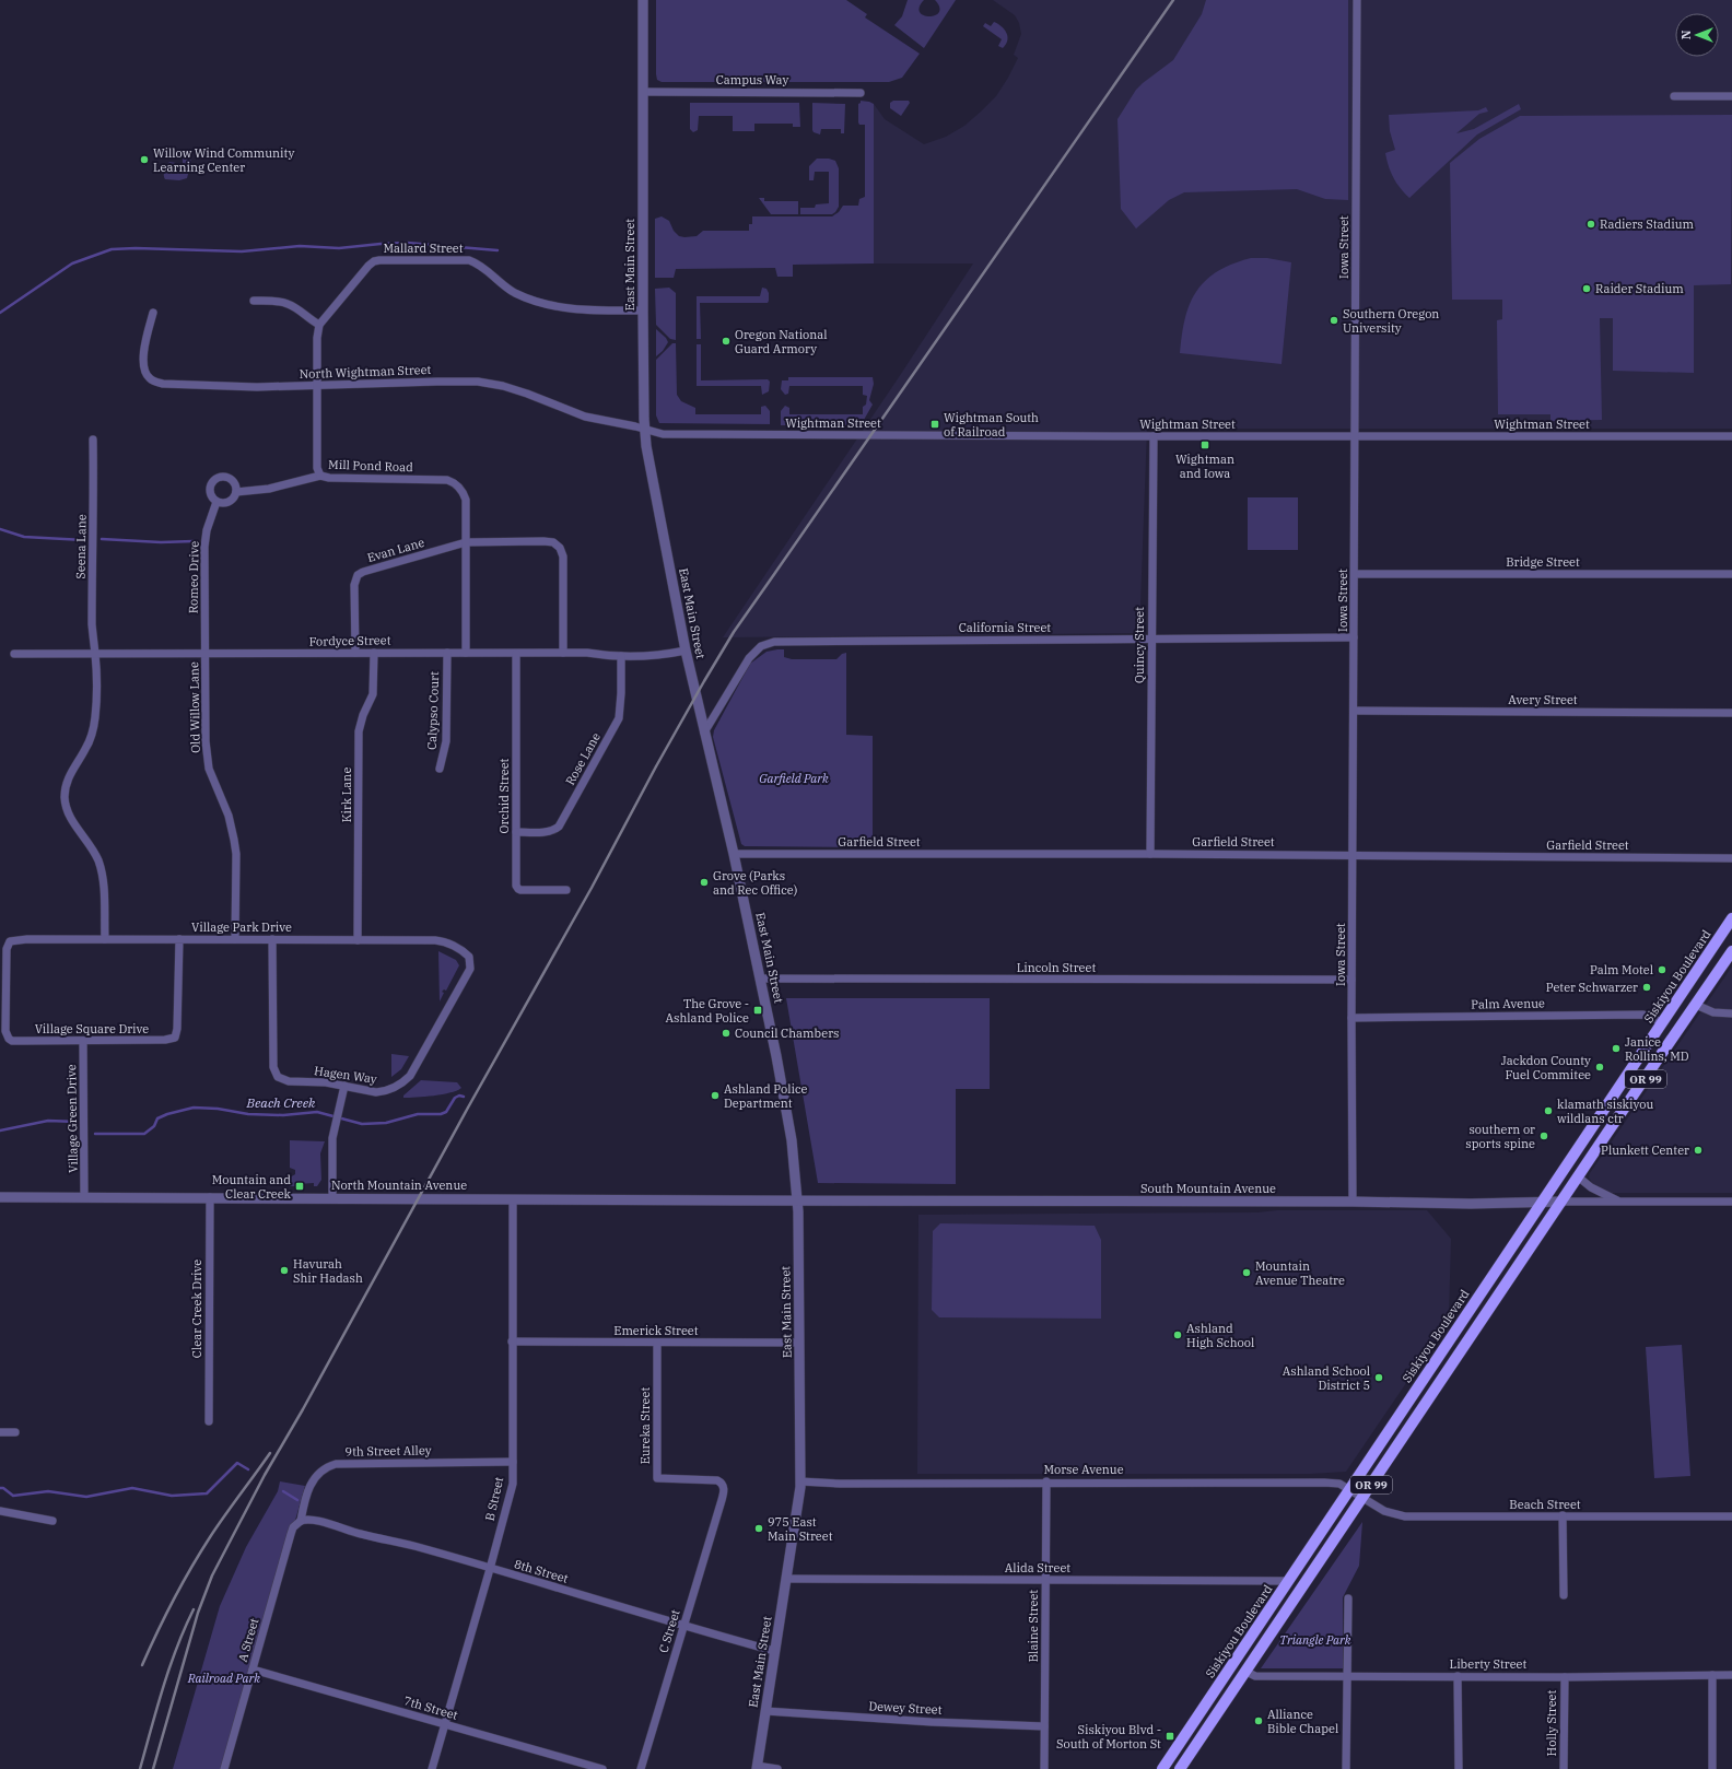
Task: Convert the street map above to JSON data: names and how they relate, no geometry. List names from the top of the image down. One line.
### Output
{"streets":{"main road":["Siskiyou Boulevard","OR 99"],"street":["Campus Way","Iowa Street","Mallard Street","East Main Street","North Wightman Street","Wightman Street","Mill Pond Road","Seena Lane","Evan Lane","Bridge Street","Romeo Drive","California Street","Fordyce Street","Quincy Street","Avery Street","Old Willow Lane","Calypso Court","Rose Lane","Kirk Lane","Orchid Street","Garfield Street","Village Park Drive","Lincoln Street","Palm Avenue","Village Square Drive","Hagen Way","Village Green Drive","North Mountain Avenue","South Mountain Avenue","Clear Creek Drive","Emerick Street","Eureka Street","9th Street Alley","Morse Avenue","B Street","Beach Street","Alida Street","8th Street","Blaine Street","C Street","A Street","Liberty Street","7th Street","Dewey Street","Holly Street"]},"crossings":[["Campus Way","East Main Street"],["Iowa Street","Wightman Street"],["Iowa Street","Bridge Street"],["Iowa Street","California Street"],["Iowa Street","Avery Street"],["Iowa Street","Garfield Street"],["Iowa Street","Lincoln Street"],["Iowa Street","Palm Avenue"],["Iowa Street","South Mountain Avenue"],["Mallard Street","East Main Street"],["Mallard Street","Mill Pond Road"],["East Main Street","North Wightman Street"],["East Main Street","Wightman Street"],["East Main Street","California Street"],["East Main Street","Fordyce Street"],["East Main Street","Garfield Street"],["East Main Street","Lincoln Street"],["East Main Street","North Mountain Avenue"],["East Main Street","South Mountain Avenue"],["East Main Street","Emerick Street"],["East Main Street","Morse Avenue"],["East Main Street","Alida Street"],["East Main Street","8th Street"],["East Main Street","Dewey Street"],["North Wightman Street","Wightman Street"],["North Wightman Street","Mill Pond Road"],["Wightman Street","Quincy Street"],["Mill Pond Road","Evan Lane"],["Mill Pond Road","Fordyce Street"],["Seena Lane","Fordyce Street"],["Seena Lane","Village Park Drive"],["Evan Lane","Fordyce Street"],["Romeo Drive","Fordyce Street"],["Romeo Drive","Old Willow Lane"],["California Street","Quincy Street"],["Fordyce Street","Old Willow Lane"],["Fordyce Street","Calypso Court"],["Fordyce Street","Rose Lane"],["Fordyce Street","Kirk Lane"],["Fordyce Street","Orchid Street"],["Quincy Street","Garfield Street"],["Old Willow Lane","Village Park Drive"],["Rose Lane","Orchid Street"],["Kirk Lane","Village Park Drive"],["Village Park Drive","Village Square Drive"],["Village Park Drive","Hagen Way"],["Siskiyou Boulevard","Palm Avenue"],["Siskiyou Boulevard","South Mountain Avenue"],["Siskiyou Boulevard","Morse Avenue"],["Siskiyou Boulevard","Alida Street"],["Village Square Drive","Village Green Drive"],["OR 99","South Mountain Avenue"],["OR 99","Morse Avenue"],["OR 99","Beach Street"],["OR 99","Liberty Street"],["Village Green Drive","North Mountain Avenue"],["North Mountain Avenue","South Mountain Avenue"],["North Mountain Avenue","Clear Creek Drive"],["North Mountain Avenue","B Street"],["Emerick Street","Eureka Street"],["Emerick Street","B Street"],["Eureka Street","C Street"],["9th Street Alley","B Street"],["9th Street Alley","8th Street"],["9th Street Alley","A Street"],["Morse Avenue","Beach Street"],["Morse Avenue","Blaine Street"],["B Street","8th Street"],["B Street","7th Street"],["Alida Street","Blaine Street"],["8th Street","C Street"],["8th Street","A Street"],["Blaine Street","Dewey Street"],["A Street","7th Street"],["Liberty Street","Holly Street"]],"water":["Beach Creek"],"parks":["Garfield Park","Triangle Park","Railroad Park"],"places":{"other":["Willow Wind Community Learning Center","Radiers Stadium","Raider Stadium","Southern Oregon University","Oregon National Guard Armory","Grove (Parks and Rec Office)","Palm Motel","Peter Schwarzer","Council Chambers","Janice Rollins, MD","Jackdon County Fuel Commitee","Ashland Police Department","klamath siskiyou wildlans ctr","southern or sports spine","Plunkett Center","Havurah Shir Hadash","Mountain Avenue Theatre","Ashland High School","Ashland School District 5","975 East Main Street","Alliance Bible Chapel"],"transit":["Wightman South of Railroad","Wightman and Iowa","The Grove - Ashland Police","Mountain and Clear Creek","Siskiyou Blvd - South of Morton St"]},"north":"left"}
